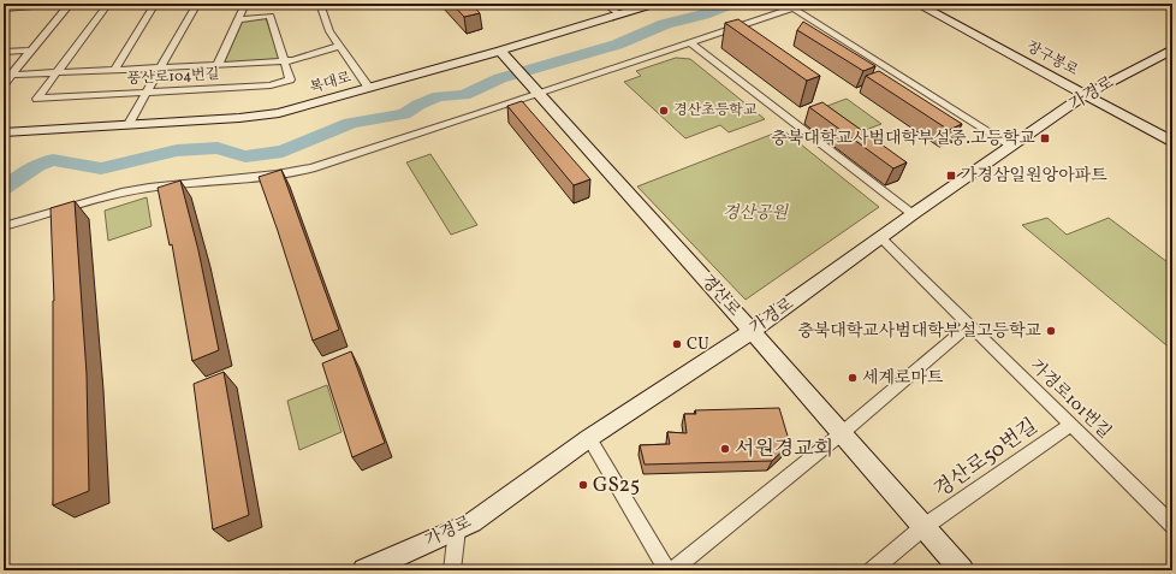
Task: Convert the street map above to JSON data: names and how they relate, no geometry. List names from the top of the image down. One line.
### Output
{"streets":{"street":["장구봉로","풍산로104번길","복대로","가경로","경산로","가경로101번길","경산로50번길"]},"crossings":[["장구봉로","가경로"],["복대로","경산로"],["가경로","경산로"],["가경로","가경로101번길"],["경산로","경산로50번길"],["가경로101번길","경산로50번길"]],"parks":["경산공원"],"places":{"other":["경산초등학교","충북대학교사범대학부설고등학교","CU","세계로마트","서원경교회","GS25"],"transit":["충북대학교사범대학부설중.고등학교","가경삼일원앙아파트"]}}
